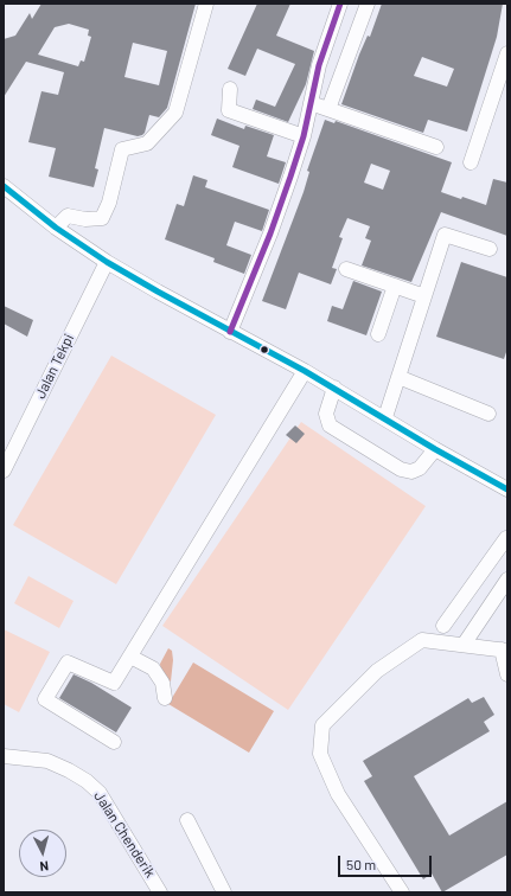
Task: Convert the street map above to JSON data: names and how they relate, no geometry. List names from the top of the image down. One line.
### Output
{"streets":{"street":["Jalan Tekpi","Jalan Chenderik"]},"scale_bar":"50 m","north":"bottom"}
